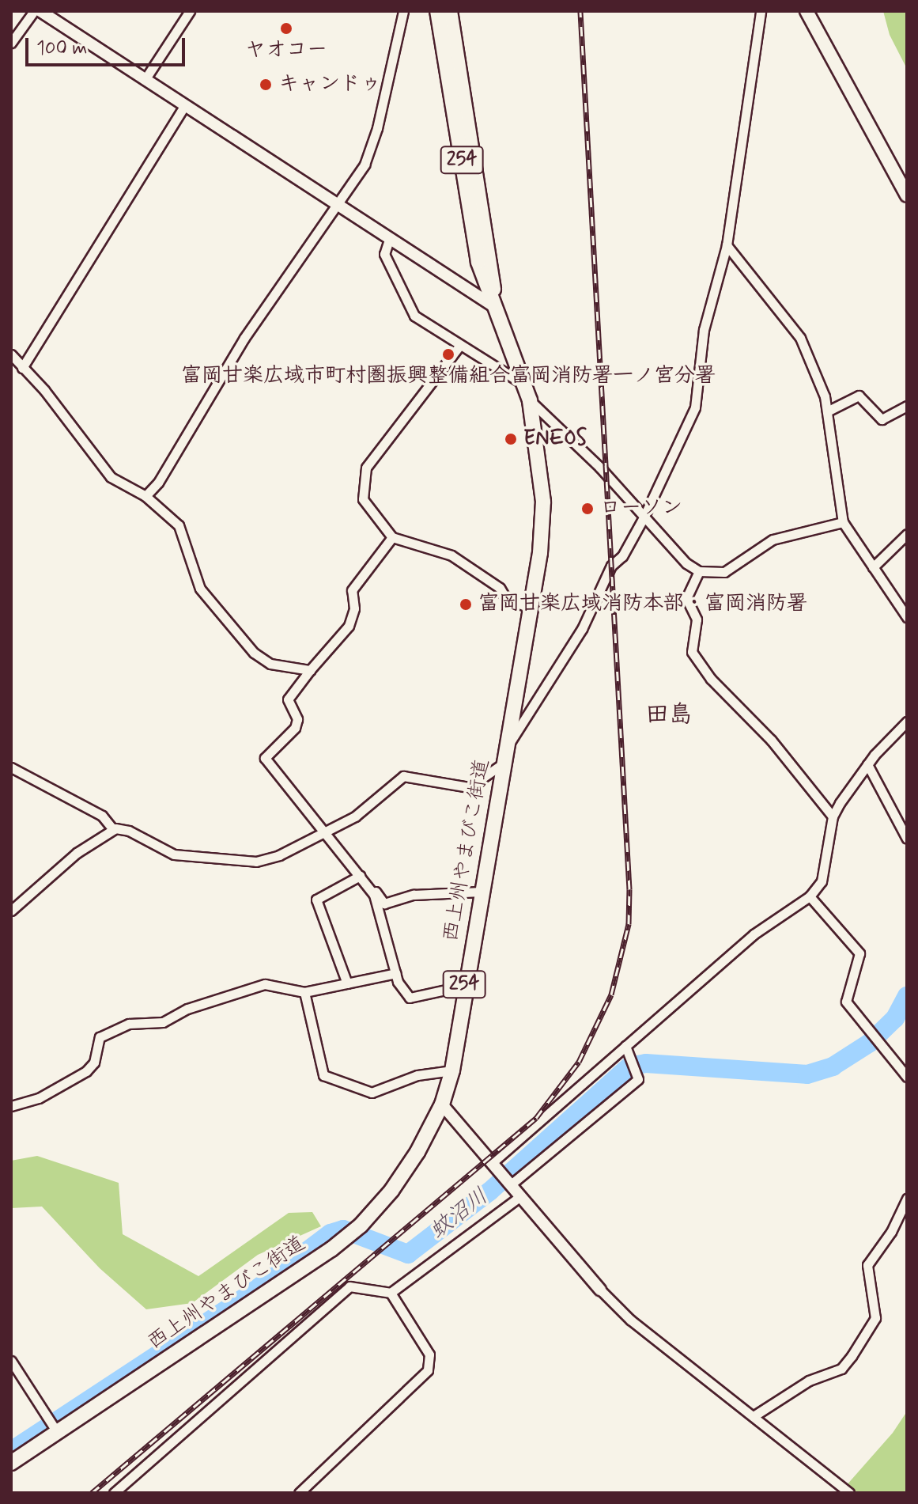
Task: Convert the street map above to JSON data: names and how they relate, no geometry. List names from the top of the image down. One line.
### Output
{"streets":{"highway":["254","西上州やまびこ街道"]},"crossings":[["254","西上州やまびこ街道"]],"districts":["田島"],"water":["蚊沼川"],"places":["ヤオコー","キャンドゥ","富岡甘楽広域市町村圏振興整備組合富岡消防署一ノ宮分署","ENEOS","ローソン","富岡甘楽広域消防本部・富岡消防署"],"scale_bar":"100 m"}
